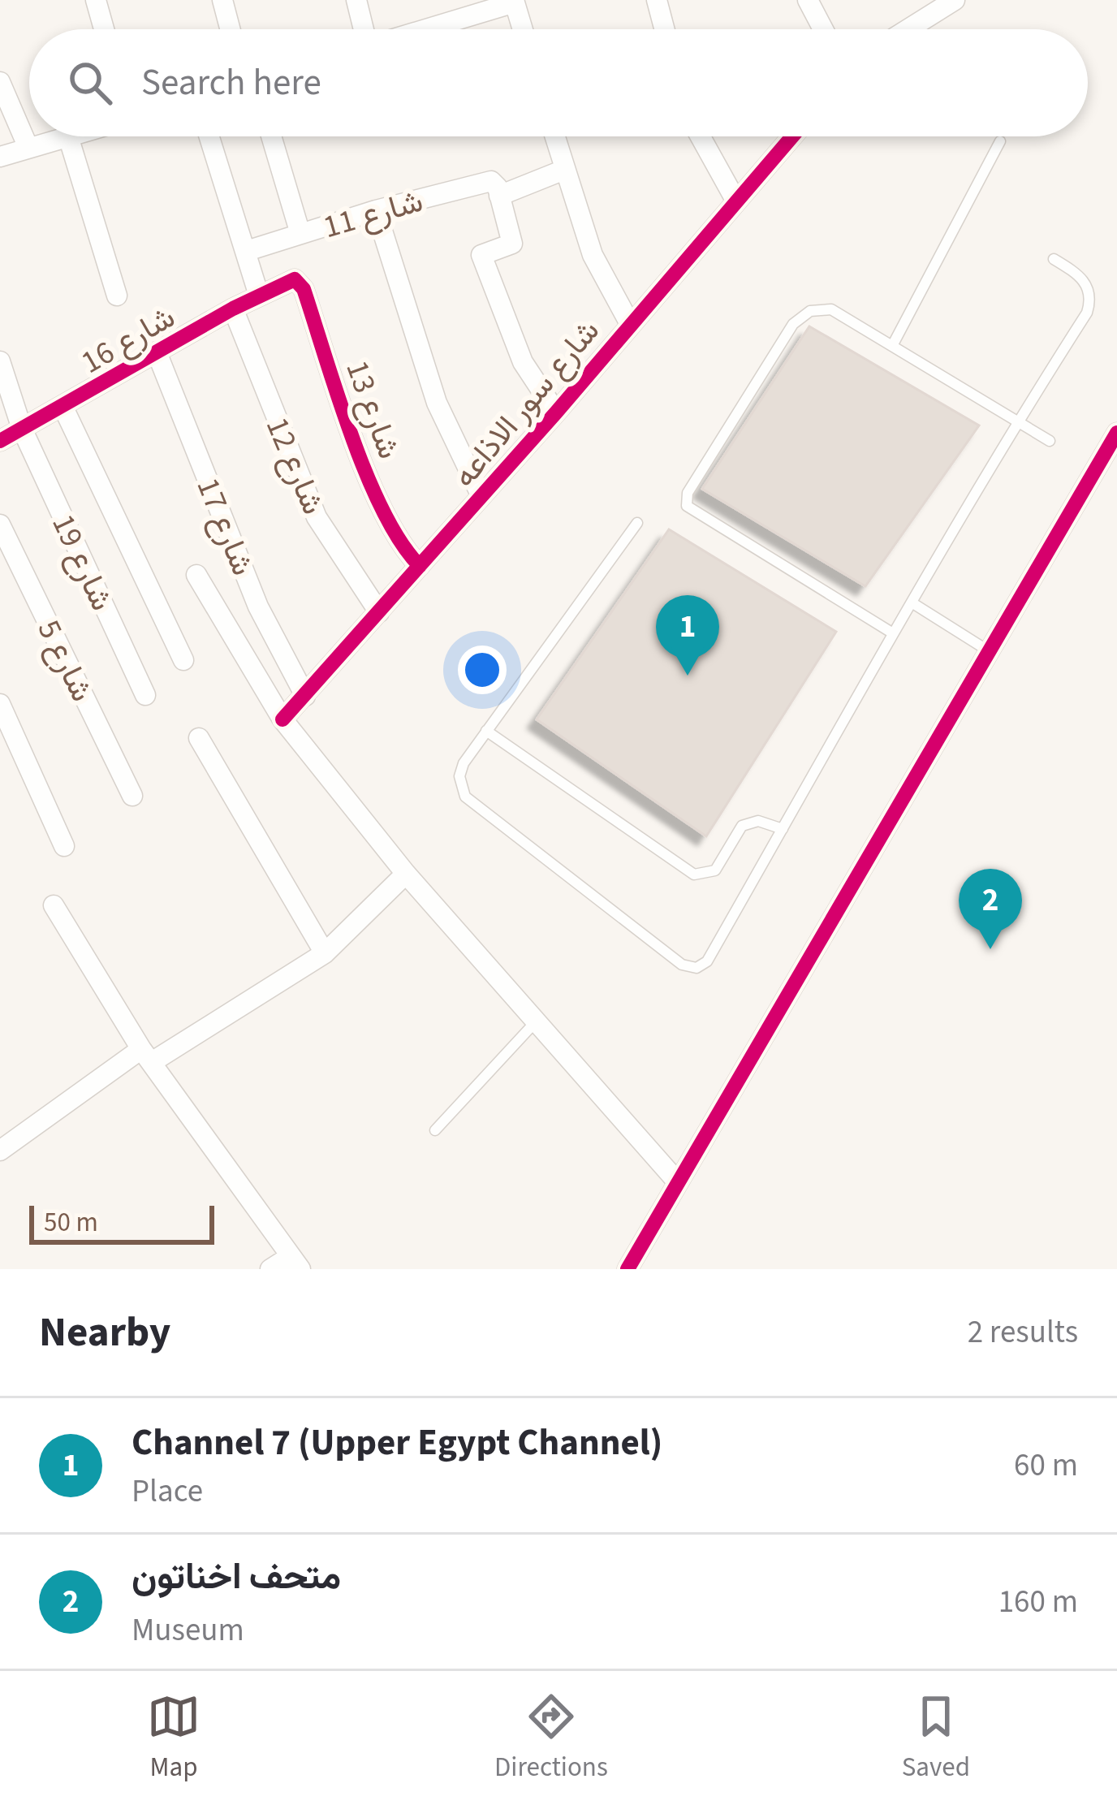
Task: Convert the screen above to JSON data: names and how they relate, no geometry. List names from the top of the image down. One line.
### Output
{"streets":{"street":["شارع 11","شارع 16","شارع سور الاذاعه","شارع 13","شارع 12","شارع 17","شارع 19","شارع 5"]},"crossings":[["شارع 16","شارع 13"],["شارع 16","شارع 12"],["شارع 16","شارع 17"],["شارع 16","شارع 19"],["شارع سور الاذاعه","شارع 13"],["شارع سور الاذاعه","شارع 12"],["شارع سور الاذاعه","شارع 17"]],"scale_bar":"50 m","page":{"search":"Search here","pins":["1","2"],"scale":"50 m","heading":["Nearby","2 results"],"list":[{"mark":"1","name":"Channel 7 (Upper Egypt Channel)","note":"Place","value":"60 m"},{"mark":"2","name":"متحف اخناتون","note":"Museum","value":"160 m"}],"nav":["Map","Directions","Saved"]}}
